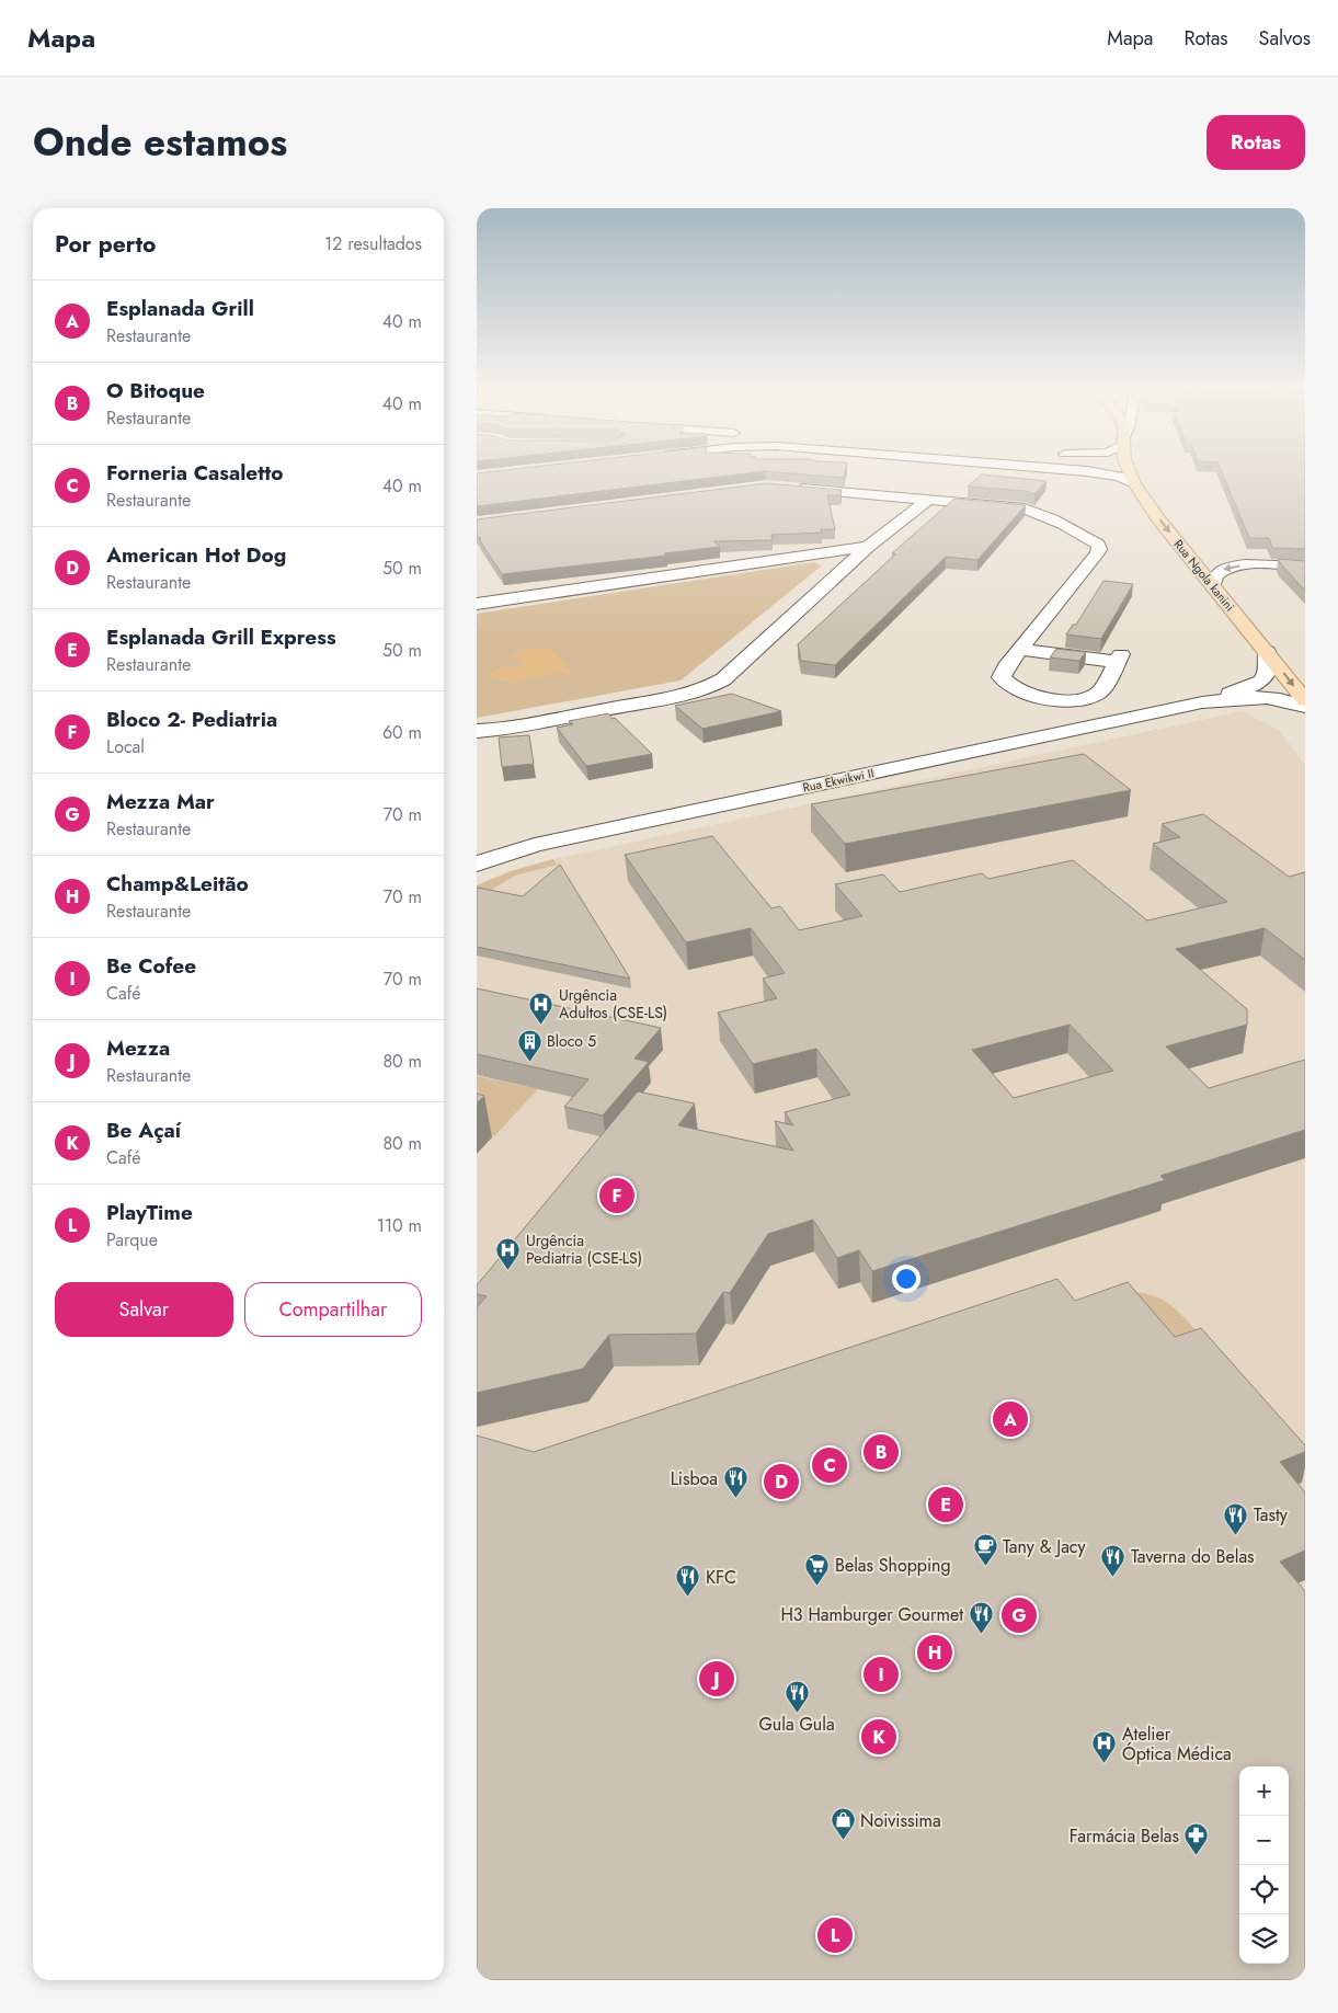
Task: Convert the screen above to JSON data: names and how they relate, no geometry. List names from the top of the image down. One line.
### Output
{"streets":{"main road":["Rua Ngola kanini"],"street":["Rua Ekwikwi II"]},"crossings":[["Rua Ngola kanini","Rua Ekwikwi II"]],"one_way":["Rua Ngola kanini"],"places":{"hospital":["Urgência Adultos (CSE-LS)","Urgência Pediatria (CSE-LS)","Atelier Óptica Médica"],"building":["Bloco 5"],"restaurant":["Lisboa","Tasty","Taverna do Belas","KFC","H3 Hamburger Gourmet","Gula Gula"],"cafe":["Tany & Jacy"],"supermarket":["Belas Shopping"],"shop":["Noivissima"],"pharmacy":["Farmácia Belas"]},"page":{"header":"Mapa","nav":["Mapa","Rotas","Salvos"],"title":"Onde estamos","buttons":["Rotas",["Salvar","Compartilhar"]],"heading":["Por perto","12 resultados"],"list":[{"mark":"A","name":"Esplanada Grill","note":"Restaurante","value":"40 m"},{"mark":"B","name":"O Bitoque","note":"Restaurante","value":"40 m"},{"mark":"C","name":"Forneria Casaletto","note":"Restaurante","value":"40 m"},{"mark":"D","name":"American Hot Dog","note":"Restaurante","value":"50 m"},{"mark":"E","name":"Esplanada Grill Express","note":"Restaurante","value":"50 m"},{"mark":"F","name":"Bloco 2- Pediatria","note":"Local","value":"60 m"},{"mark":"G","name":"Mezza Mar","note":"Restaurante","value":"70 m"},{"mark":"H","name":"Champ&Leitão","note":"Restaurante","value":"70 m"},{"mark":"I","name":"Be Cofee","note":"Café","value":"70 m"},{"mark":"J","name":"Mezza","note":"Restaurante","value":"80 m"},{"mark":"K","name":"Be Açaí","note":"Café","value":"80 m"},{"mark":"L","name":"PlayTime","note":"Parque","value":"110 m"}],"pins":["F","A","B","C","D","E","G","H","I","J","K","L"],"map_buttons":["+","−"]}}
